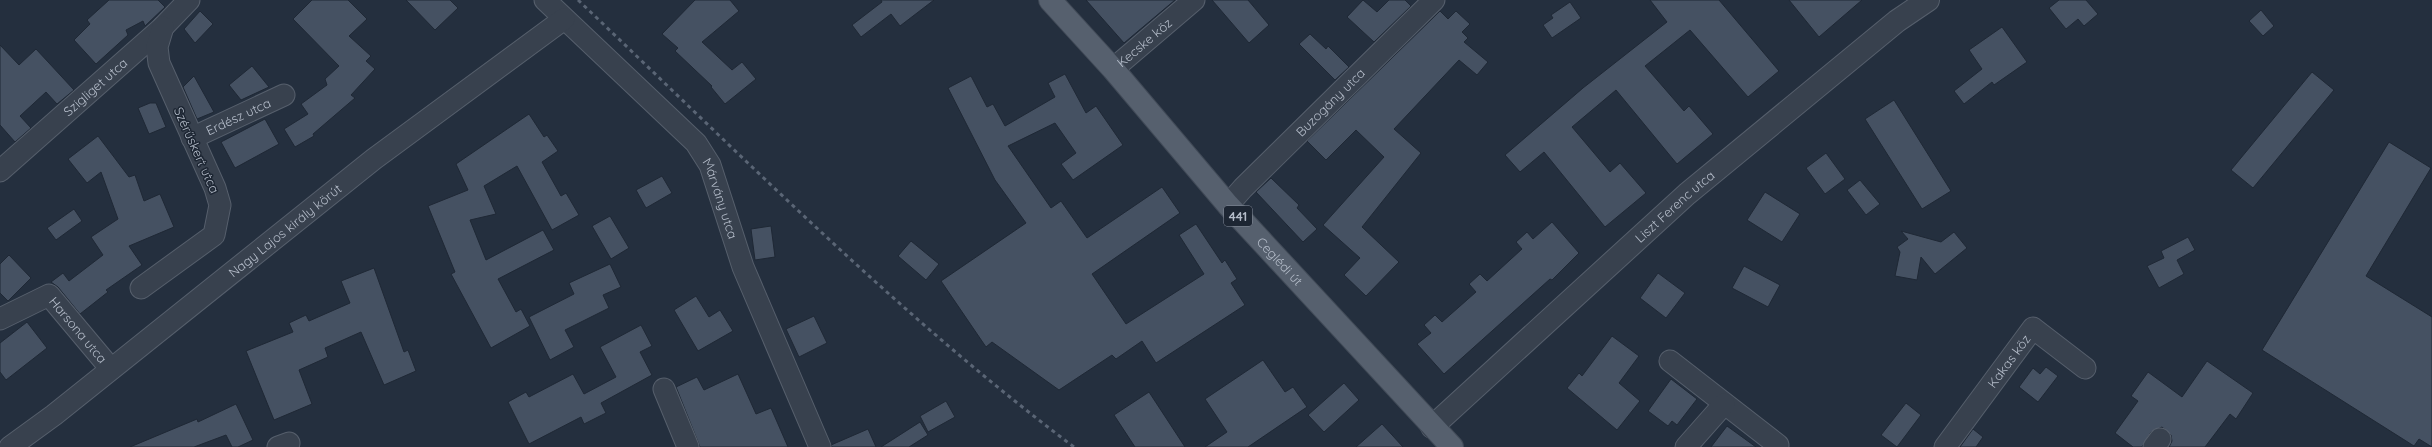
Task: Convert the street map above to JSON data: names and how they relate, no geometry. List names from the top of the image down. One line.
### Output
{"streets":{"main road":["441","Ceglédi út"],"street":["Kecske köz","Szigliget utca","Buzogány utca","Erdész utca","Szérűskert utca","Márvány utca","Liszt Ferenc utca","Nagy Lajos király körút","Harsona utca","Kakas köz"]},"crossings":[["Kecske köz","Ceglédi út"],["Szigliget utca","Szérűskert utca"],["Buzogány utca","Ceglédi út"],["Erdész utca","Szérűskert utca"],["Márvány utca","Nagy Lajos király körút"],["Liszt Ferenc utca","Ceglédi út"],["Nagy Lajos király körút","Harsona utca"]]}
